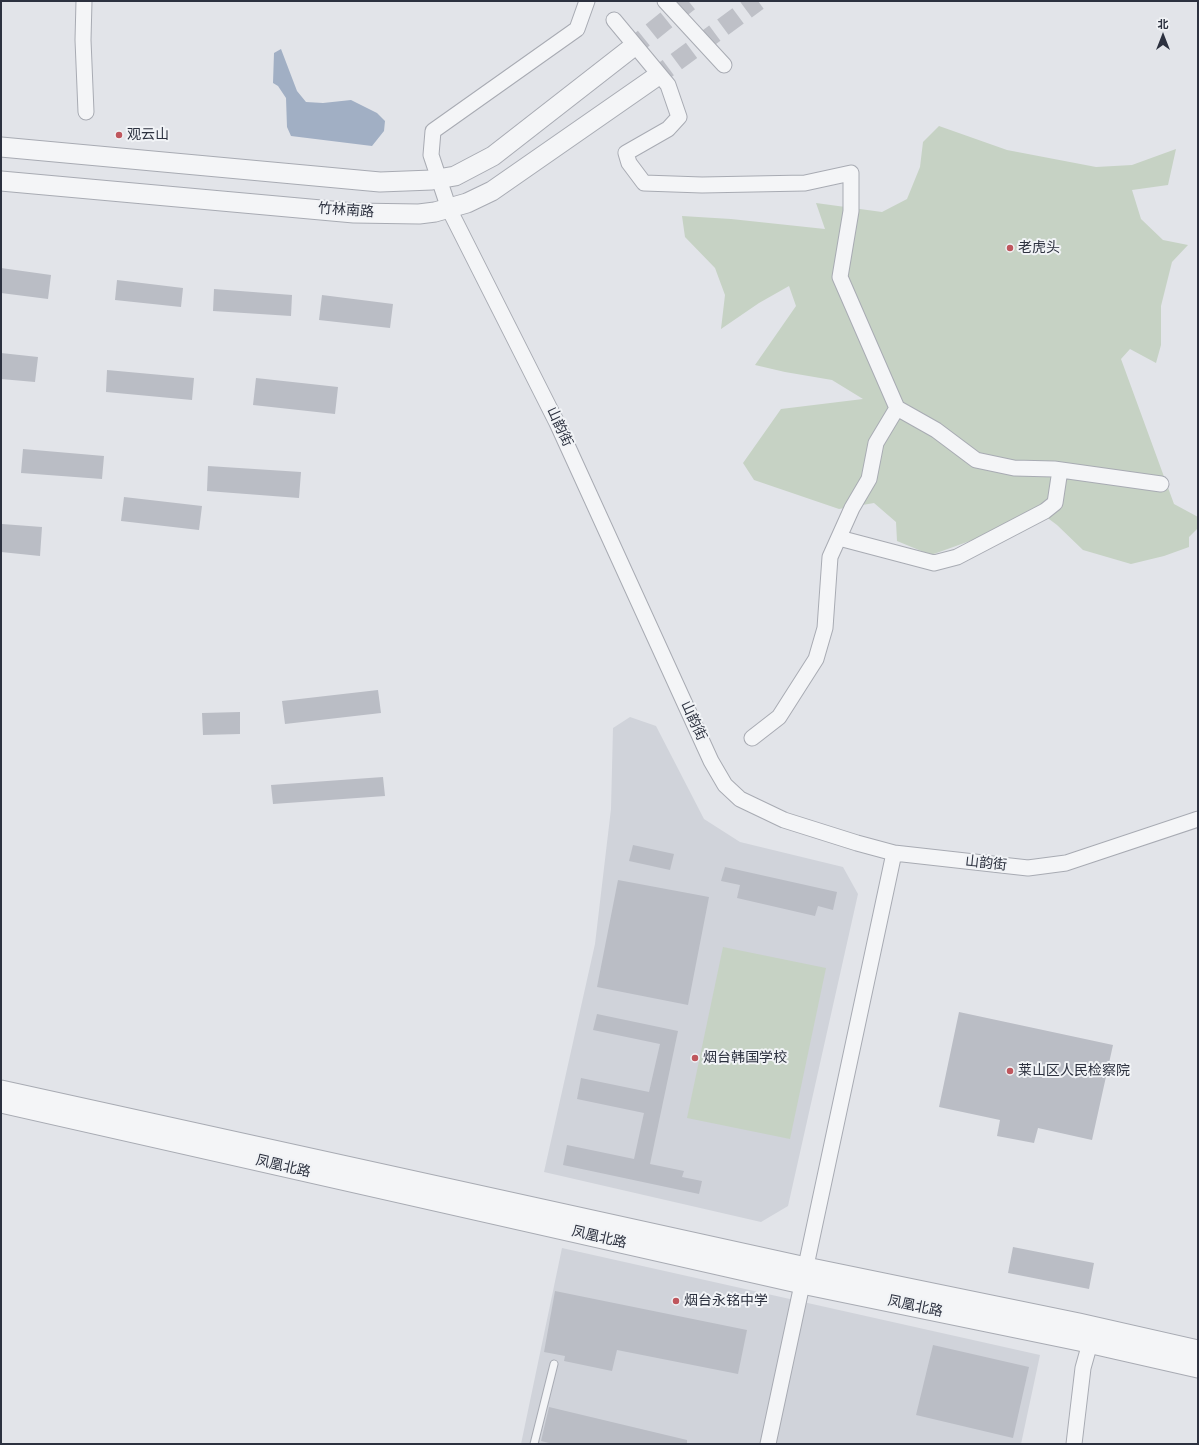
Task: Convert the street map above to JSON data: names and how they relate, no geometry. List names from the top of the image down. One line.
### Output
{"streets":{"street":["竹林南路","山韵街","凤凰北路"]},"crossings":[["竹林南路","山韵街"]],"places":["观云山","老虎头","烟台韩国学校","莱山区人民检察院","烟台永铭中学"],"north":"top"}
